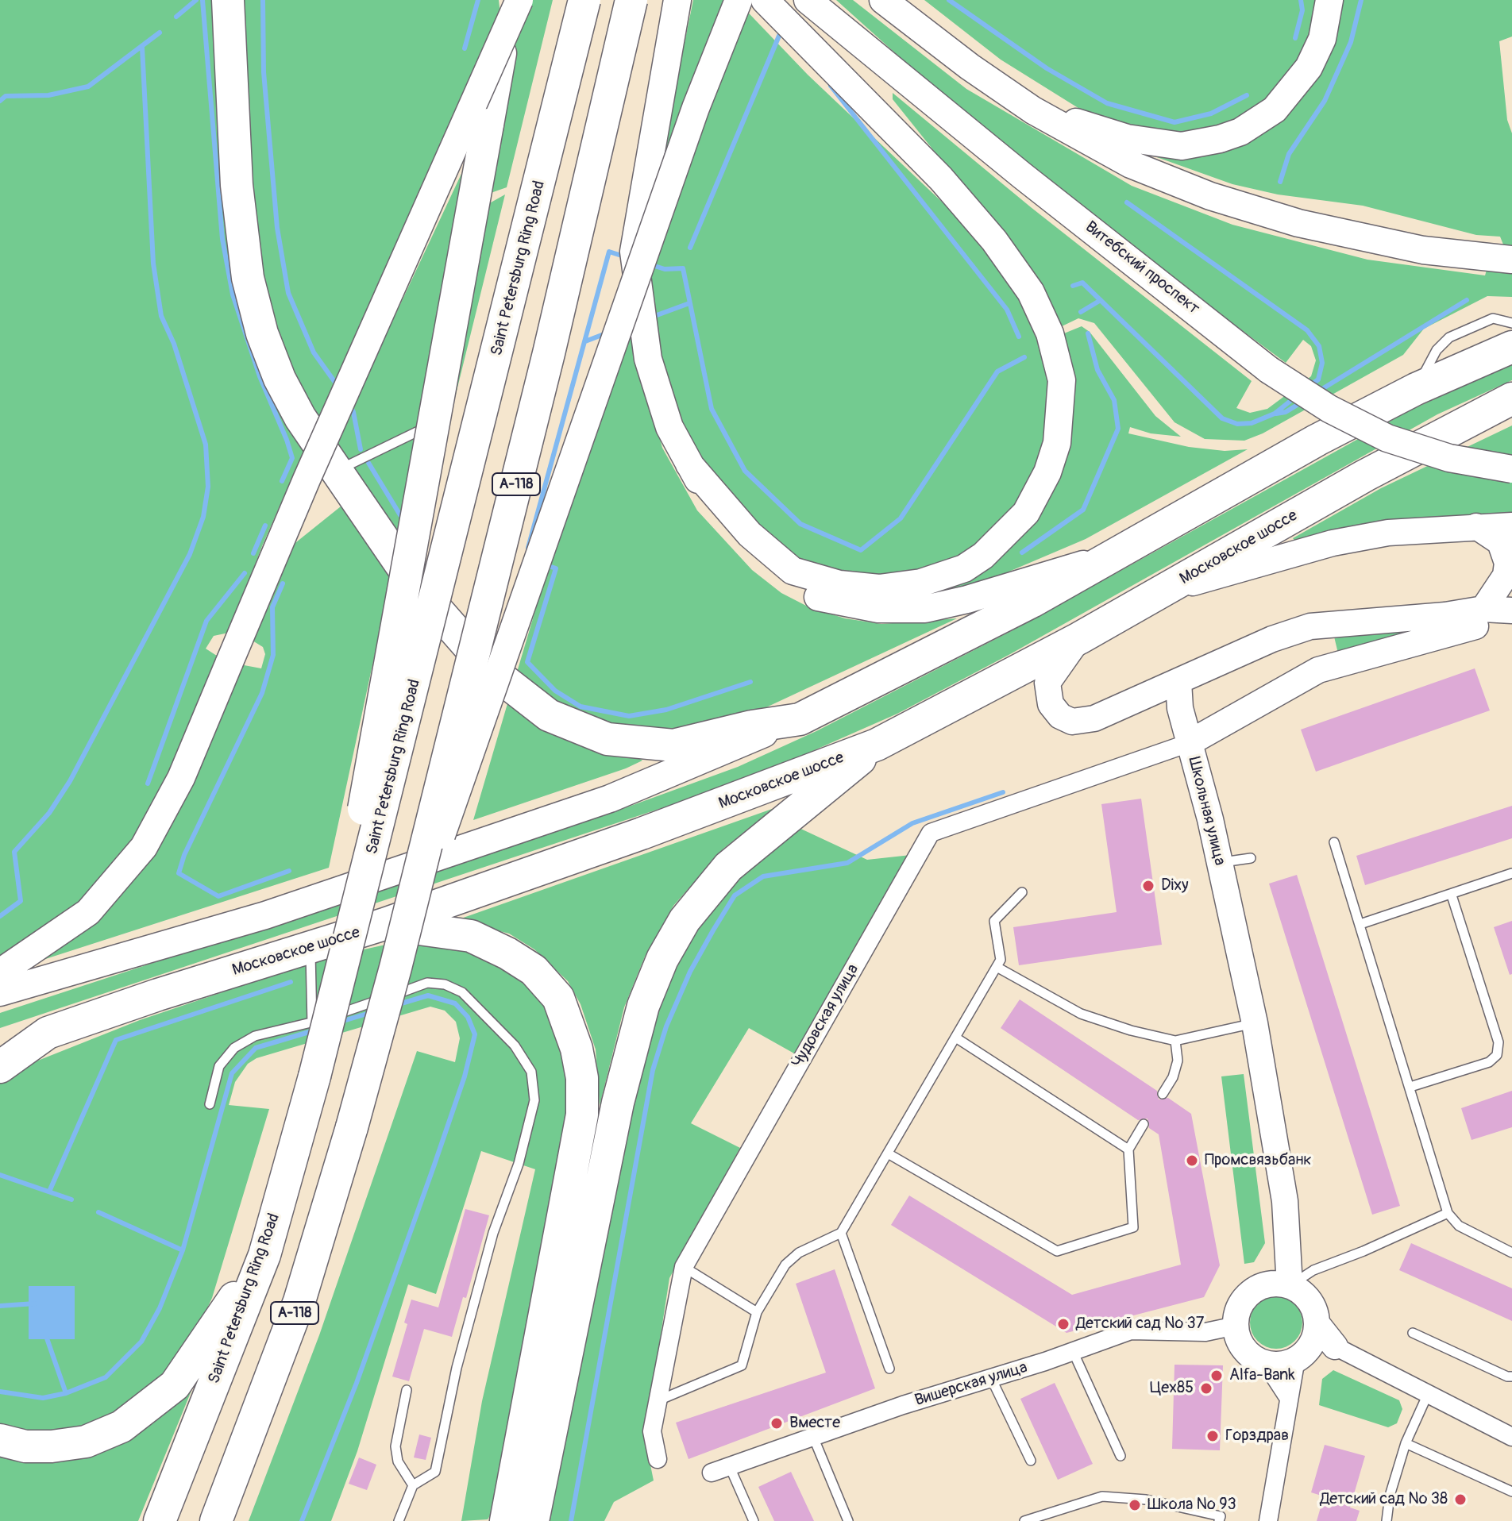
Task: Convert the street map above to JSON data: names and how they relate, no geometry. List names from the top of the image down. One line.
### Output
{"streets":{"highway":["Saint Petersburg Ring Road","А-118","Московское шоссе"],"main road":["Витебский проспект"],"street":["Школьная улица","Чудовская улица","Вишерская улица"]},"crossings":[["Школьная улица","Чудовская улица"],["Школьная улица","Вишерская улица"]],"places":["Dixy","Промсвязьбанк","Детский сад № 37","Alfa-Bank","Цех85","Вместе","Горздрав","Детский сад № 38","Школа № 93"]}
